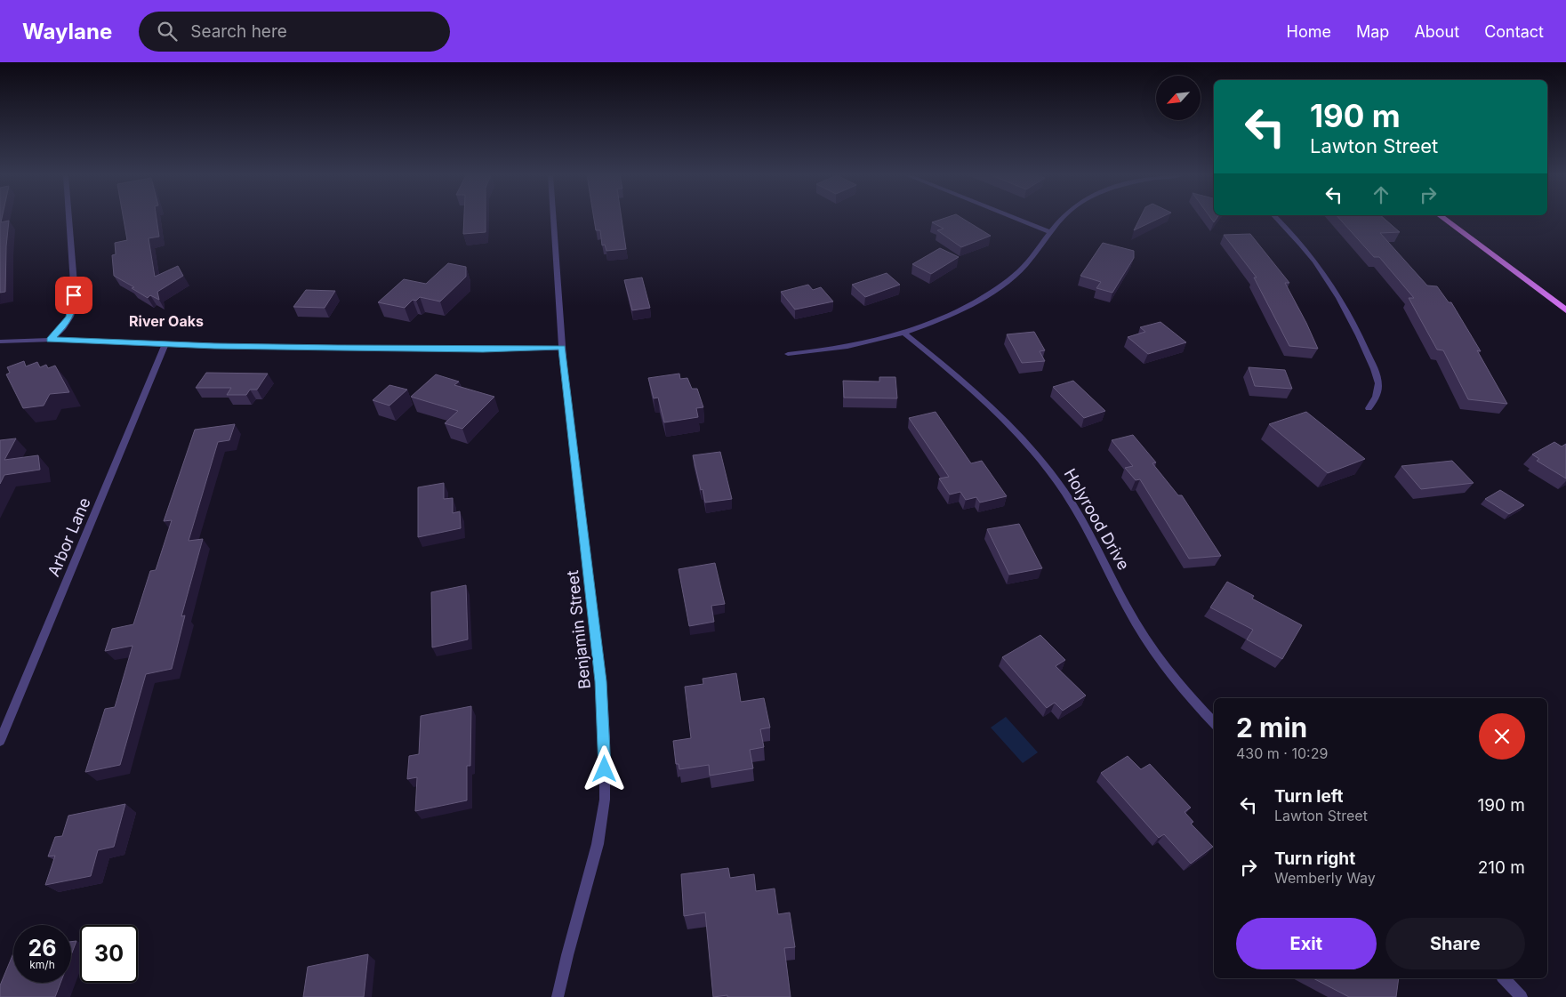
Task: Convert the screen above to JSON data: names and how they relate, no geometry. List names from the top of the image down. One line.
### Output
{"streets":{"street":["Holyrood Drive","Arbor Lane","Benjamin Street"]},"districts":["River Oaks"],"north":"bottom left","page":{"header":"Waylane","search":"Search here","nav":["Home","Map","About","Contact"],"turn":["190 m","Lawton Street"],"heading":["2 min","430 m · 10:29"],"list":[{"name":"Turn left","note":"Lawton Street","value":"190 m"},{"name":"Turn right","note":"Wemberly Way","value":"210 m"}],"buttons":["Exit","Share"],"speed":"26 km/h","limit":"30"}}
